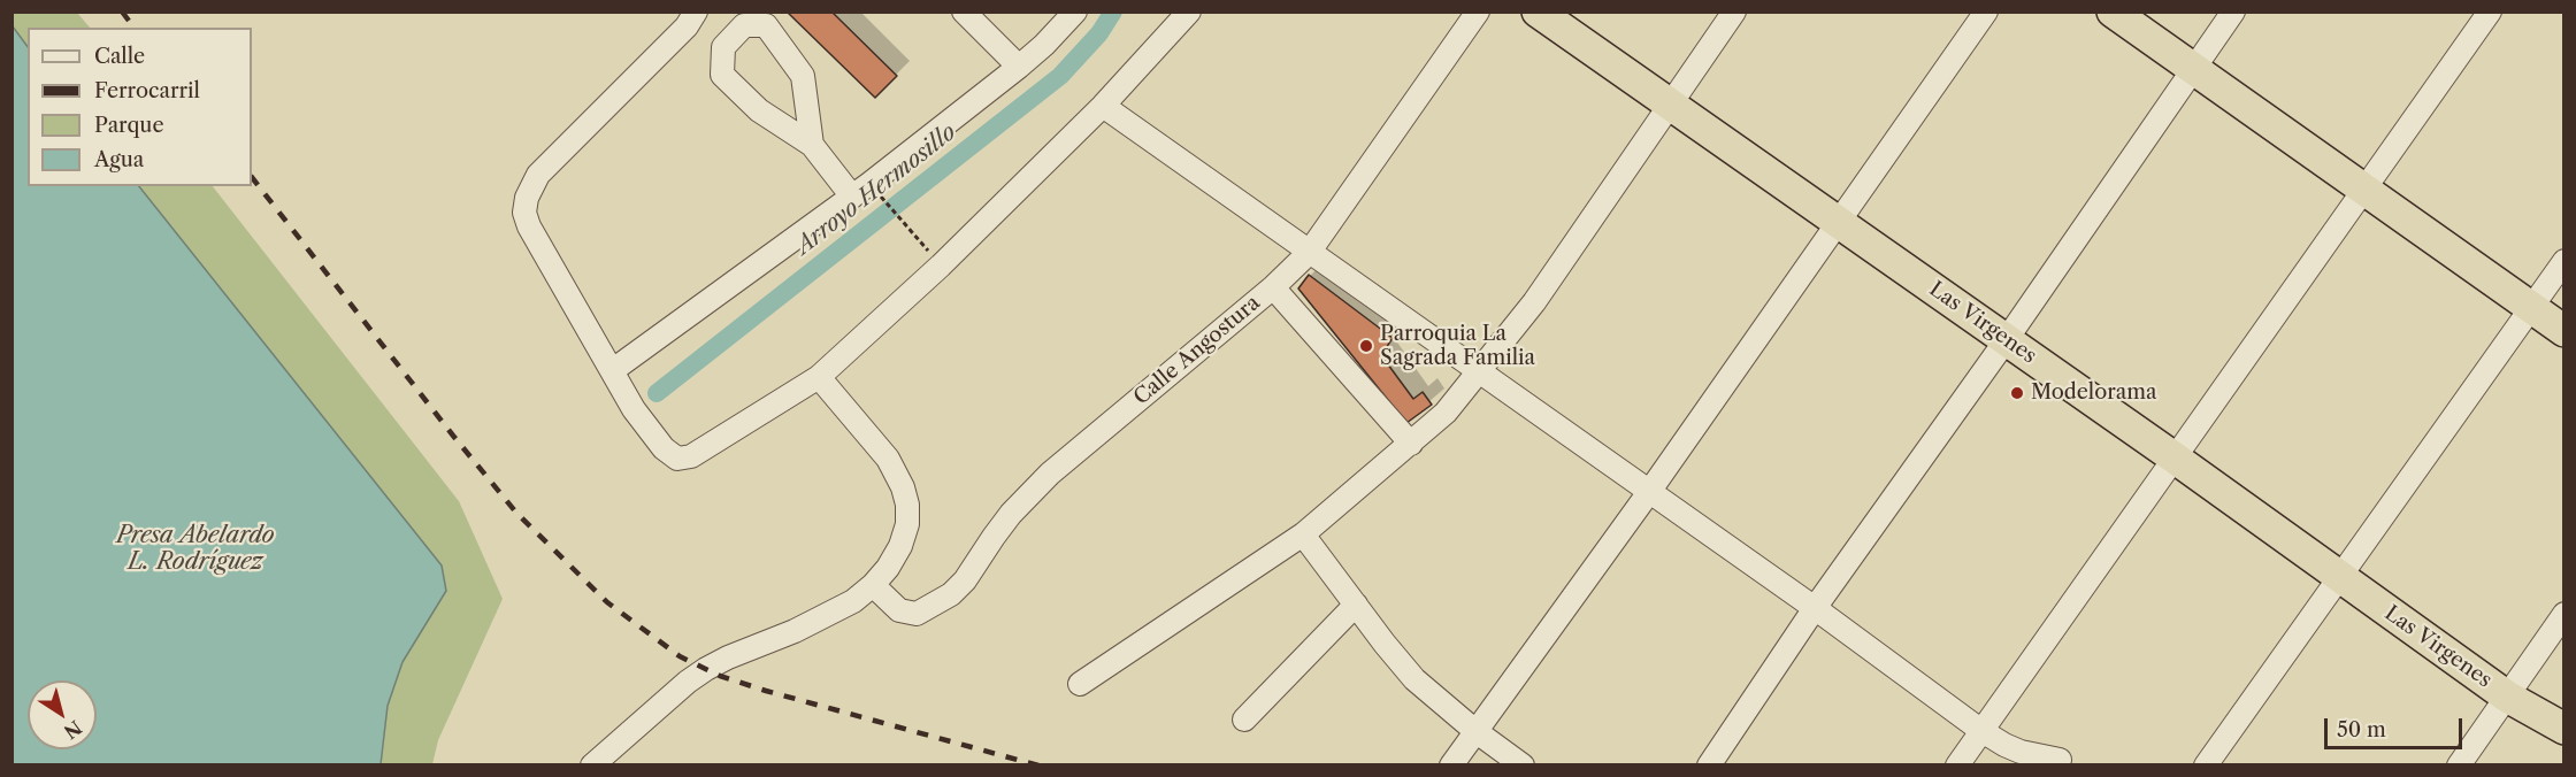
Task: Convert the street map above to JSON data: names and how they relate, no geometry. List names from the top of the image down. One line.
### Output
{"streets":{"highway":["Las Virgenes"],"street":["Calle Angostura"]},"water":["Arroyo Hermosillo","Presa Abelardo L. Rodríguez"],"places":["Parroquia La Sagrada Familia","Modelorama"],"legend":["Calle","Ferrocarril","Parque","Agua"],"scale_bar":"50 m","north":"bottom right"}
